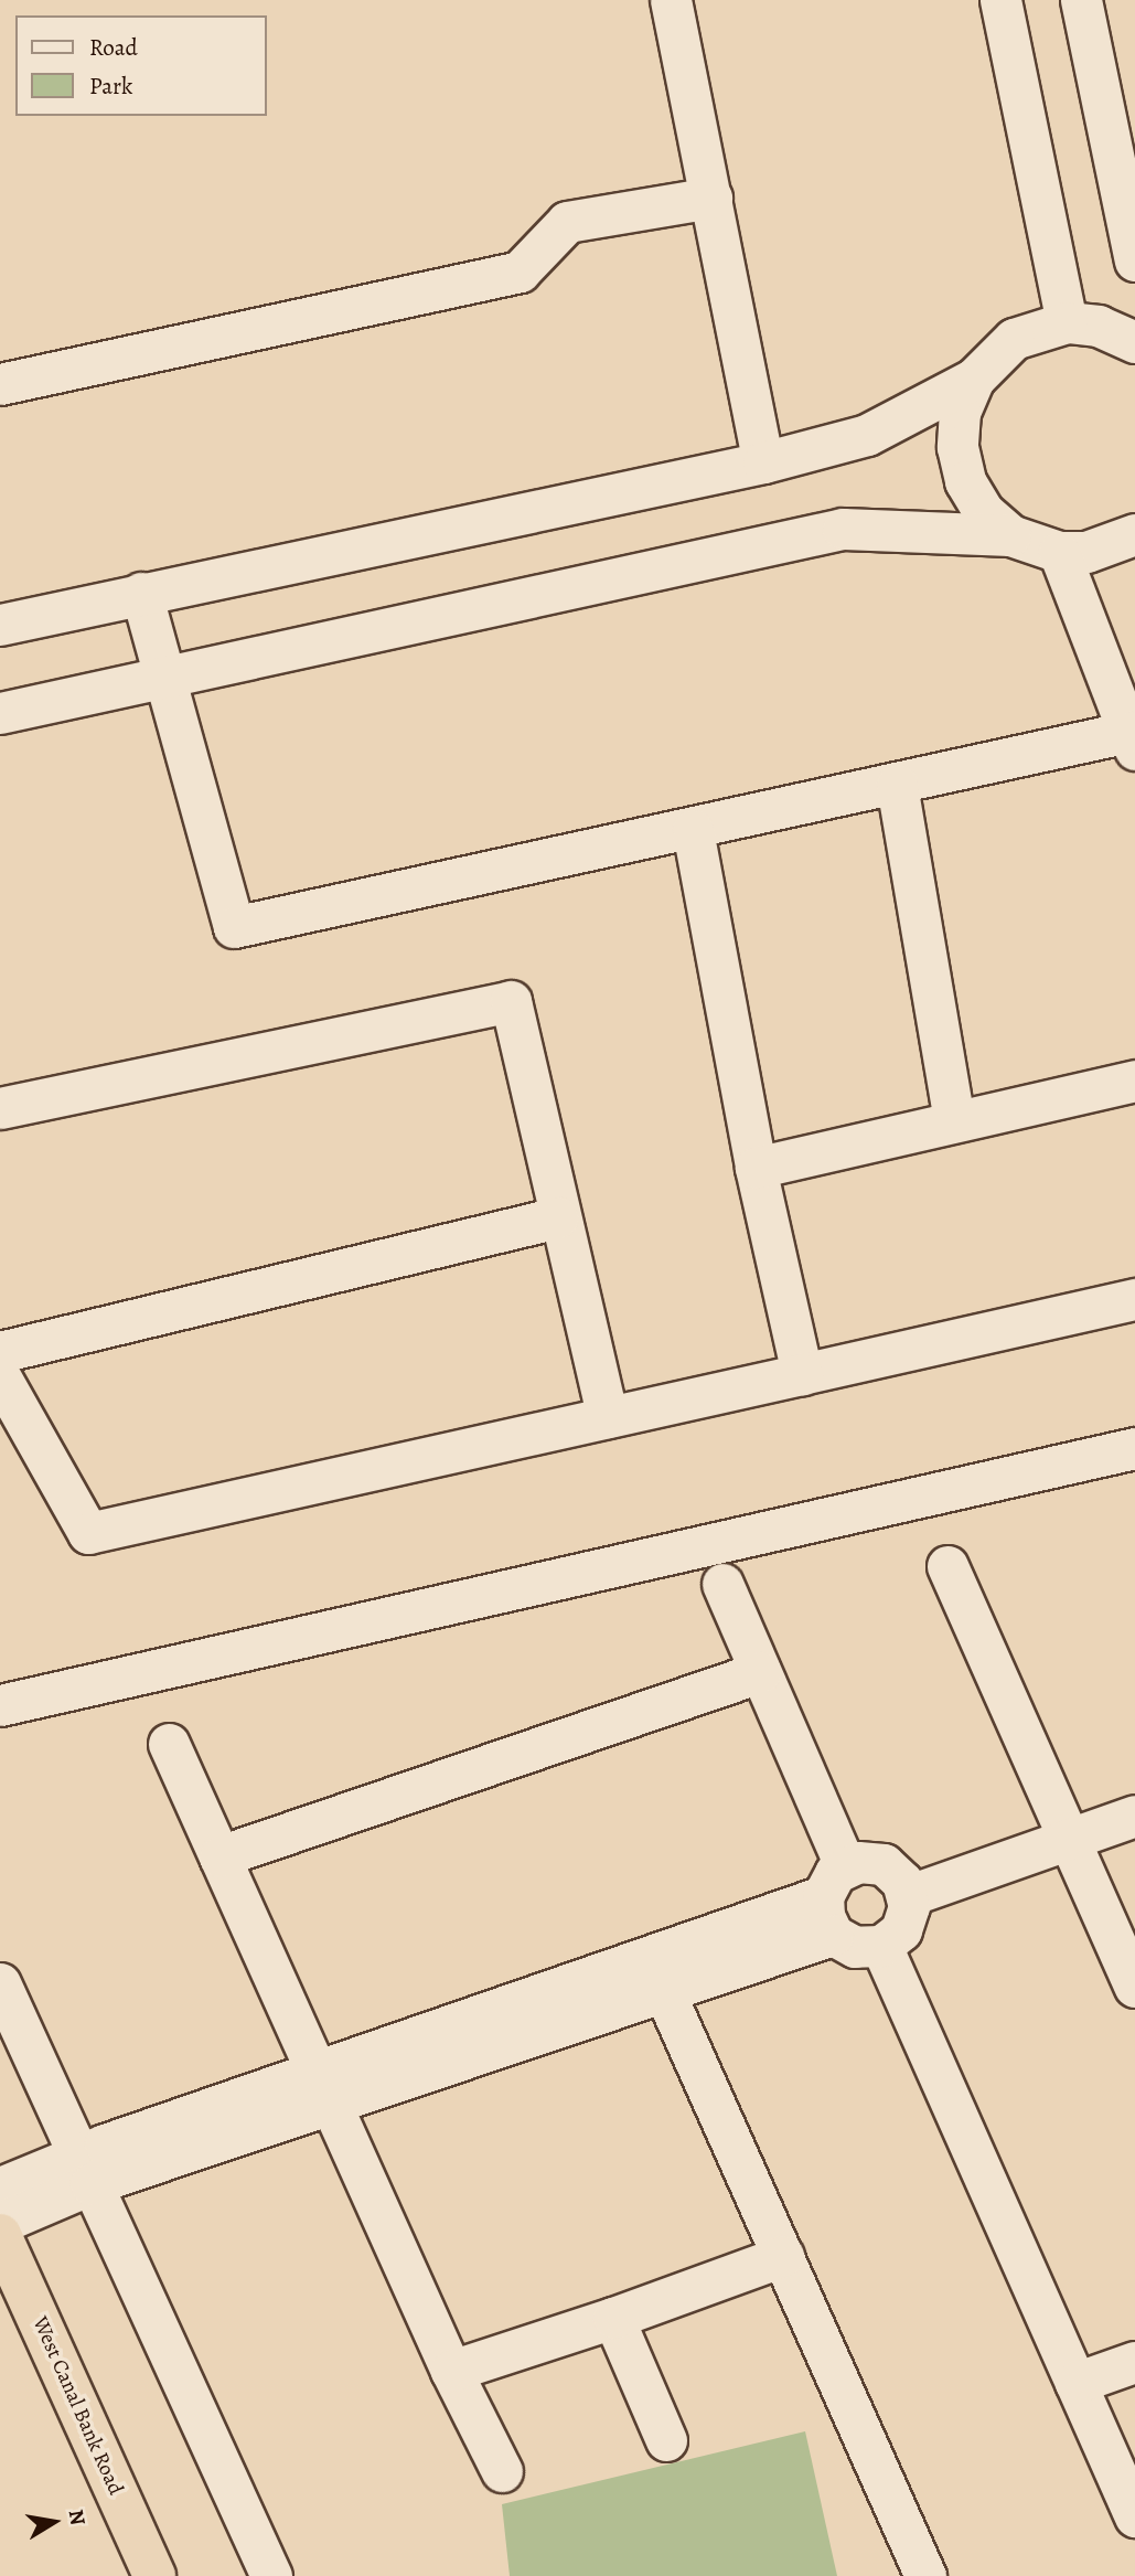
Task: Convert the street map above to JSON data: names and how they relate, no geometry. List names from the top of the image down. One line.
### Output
{"streets":{"highway":["West Canal Bank Road"]},"legend":["Road","Park"],"north":"right"}
